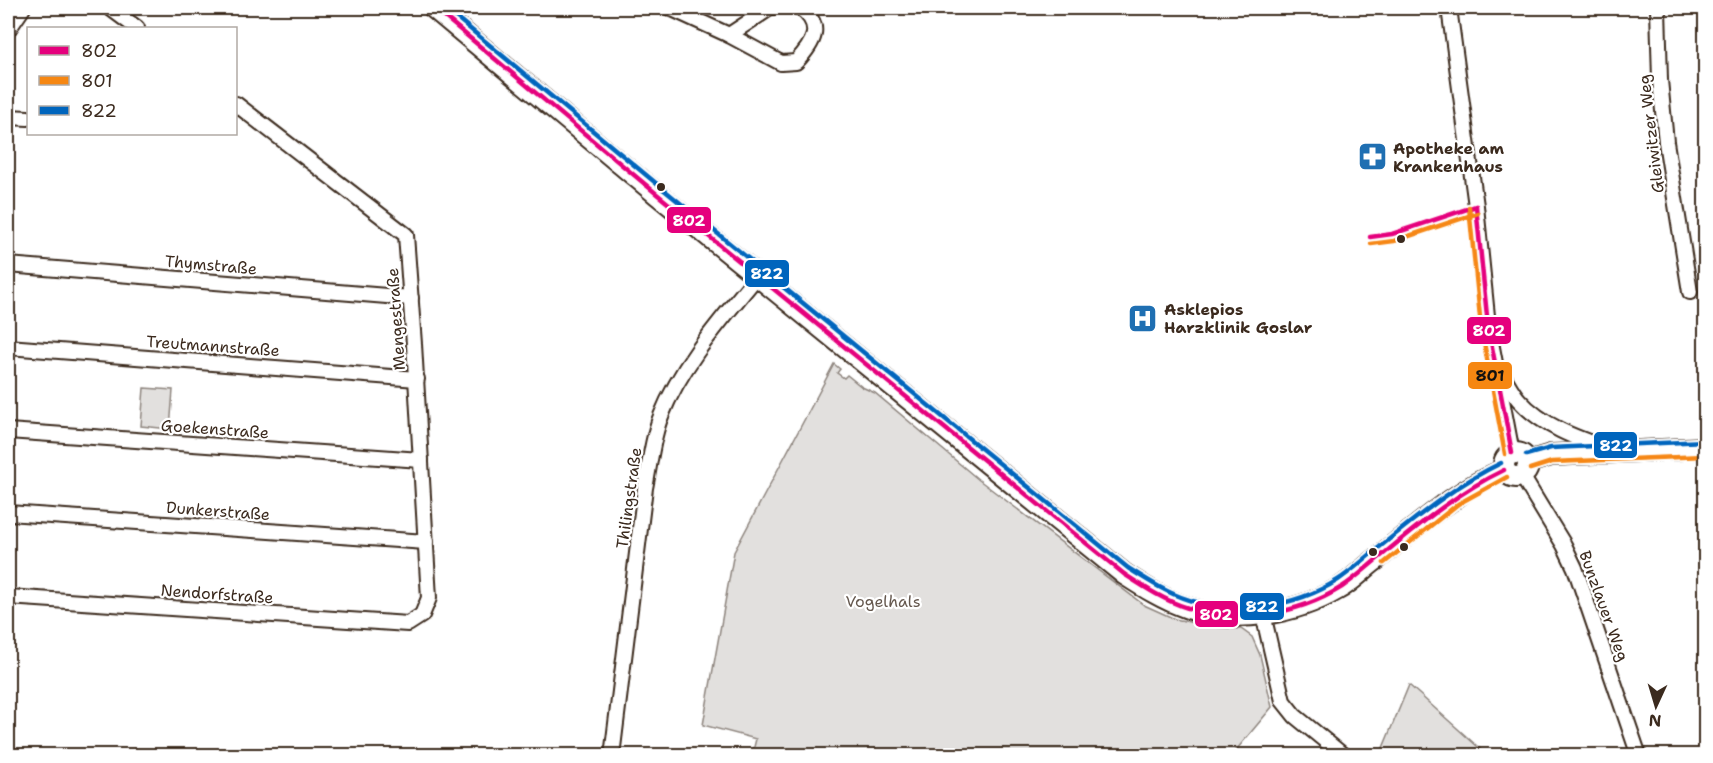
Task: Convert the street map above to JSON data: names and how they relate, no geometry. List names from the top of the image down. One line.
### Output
{"streets":{"street":["Gleiwitzer Weg","Thymstraße","Mengestraße","Treutmannstraße","Goekenstraße","Thilingstraße","Dunkerstraße","Nendorfstraße","Bunzlauer Weg"]},"crossings":[["Thymstraße","Mengestraße"],["Mengestraße","Treutmannstraße"],["Mengestraße","Goekenstraße"],["Mengestraße","Dunkerstraße"],["Mengestraße","Nendorfstraße"]],"parks":["Vogelhals"],"places":{"pharmacy":["Apotheke am Krankenhaus"],"hospital":["Asklepios Harzklinik Goslar"]},"lines":["transit line 802","transit line 822","transit line 801"],"legend":["802","801","822"],"north":"bottom"}
